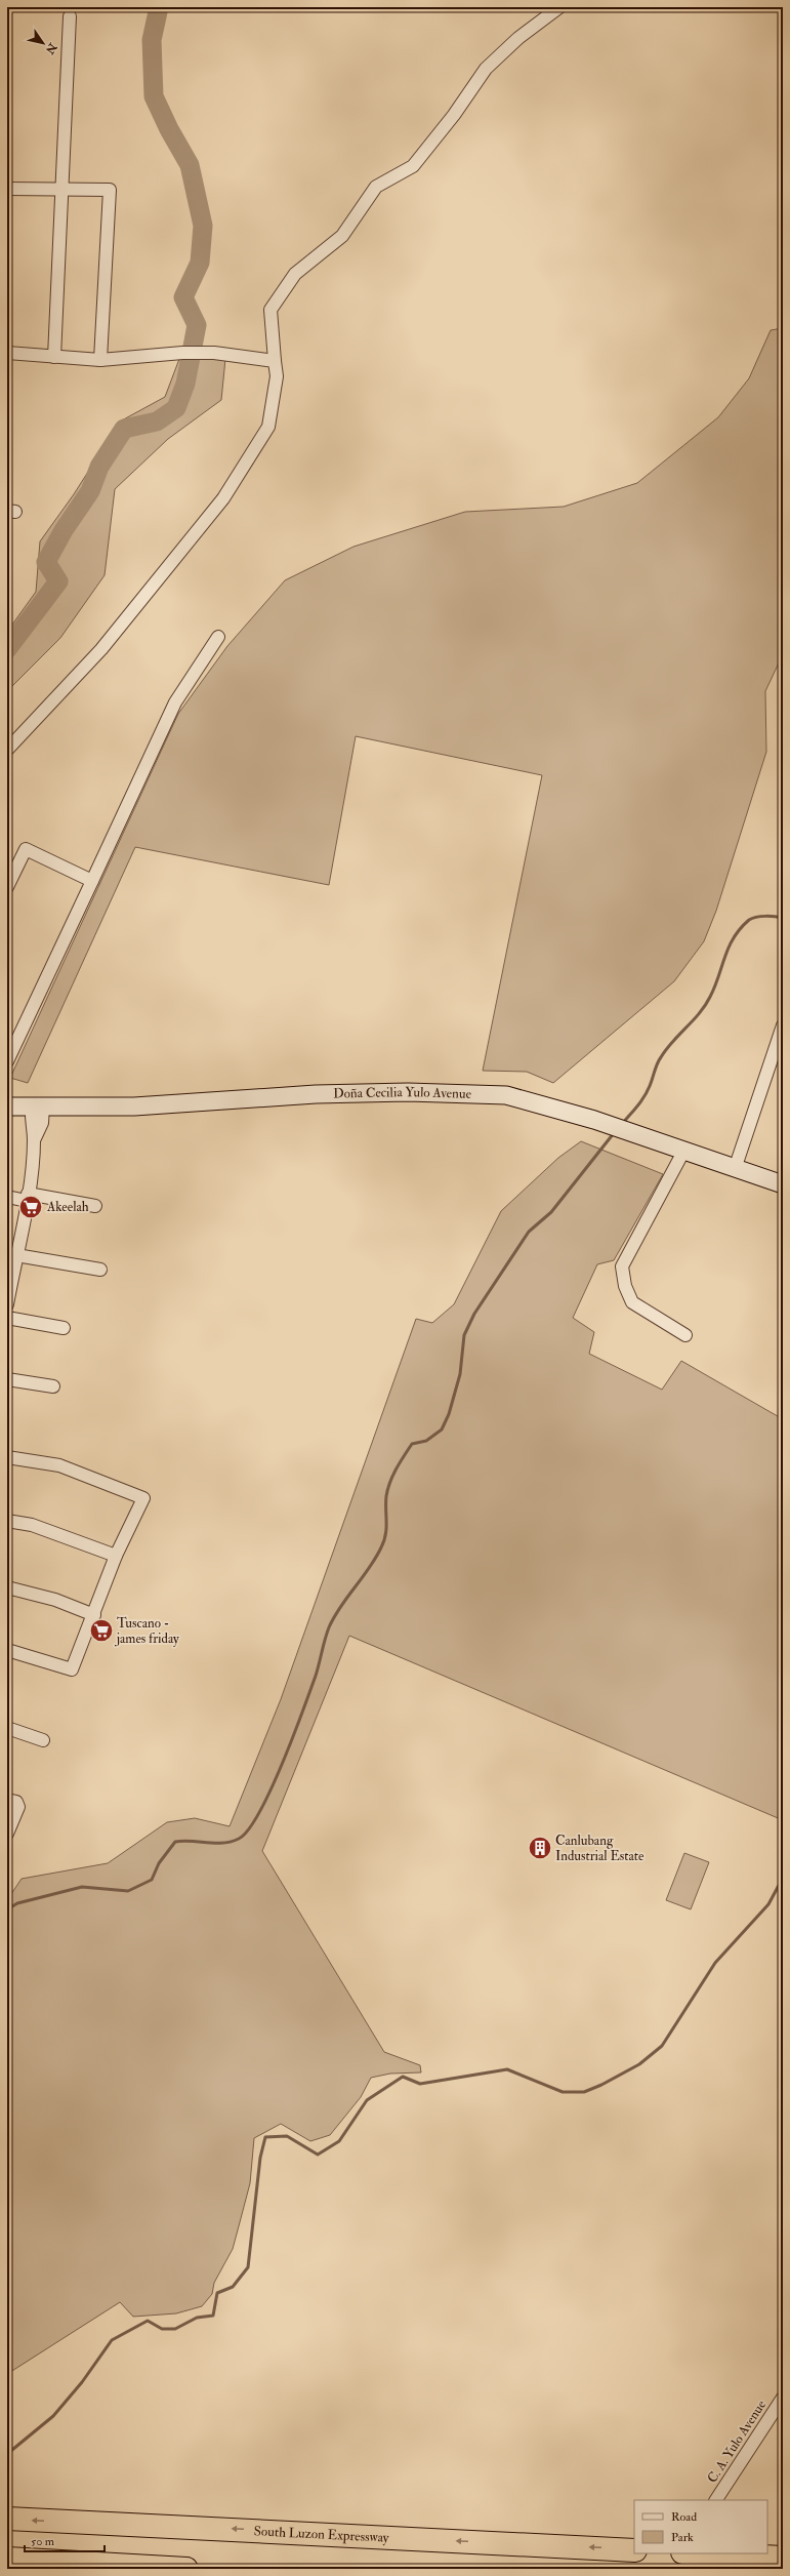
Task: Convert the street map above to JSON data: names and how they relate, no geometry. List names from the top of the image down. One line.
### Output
{"streets":{"highway":["South Luzon Expressway"],"main road":["Doña Cecilia Yulo Avenue"],"street":["C. A. Yulo Avenue"]},"one_way":["South Luzon Expressway"],"places":{"supermarket":["Akeelah","Tuscano - james friday"],"building":["Canlubang Industrial Estate"]},"legend":["Road","Park"],"scale_bar":"50 m","north":"bottom right"}
